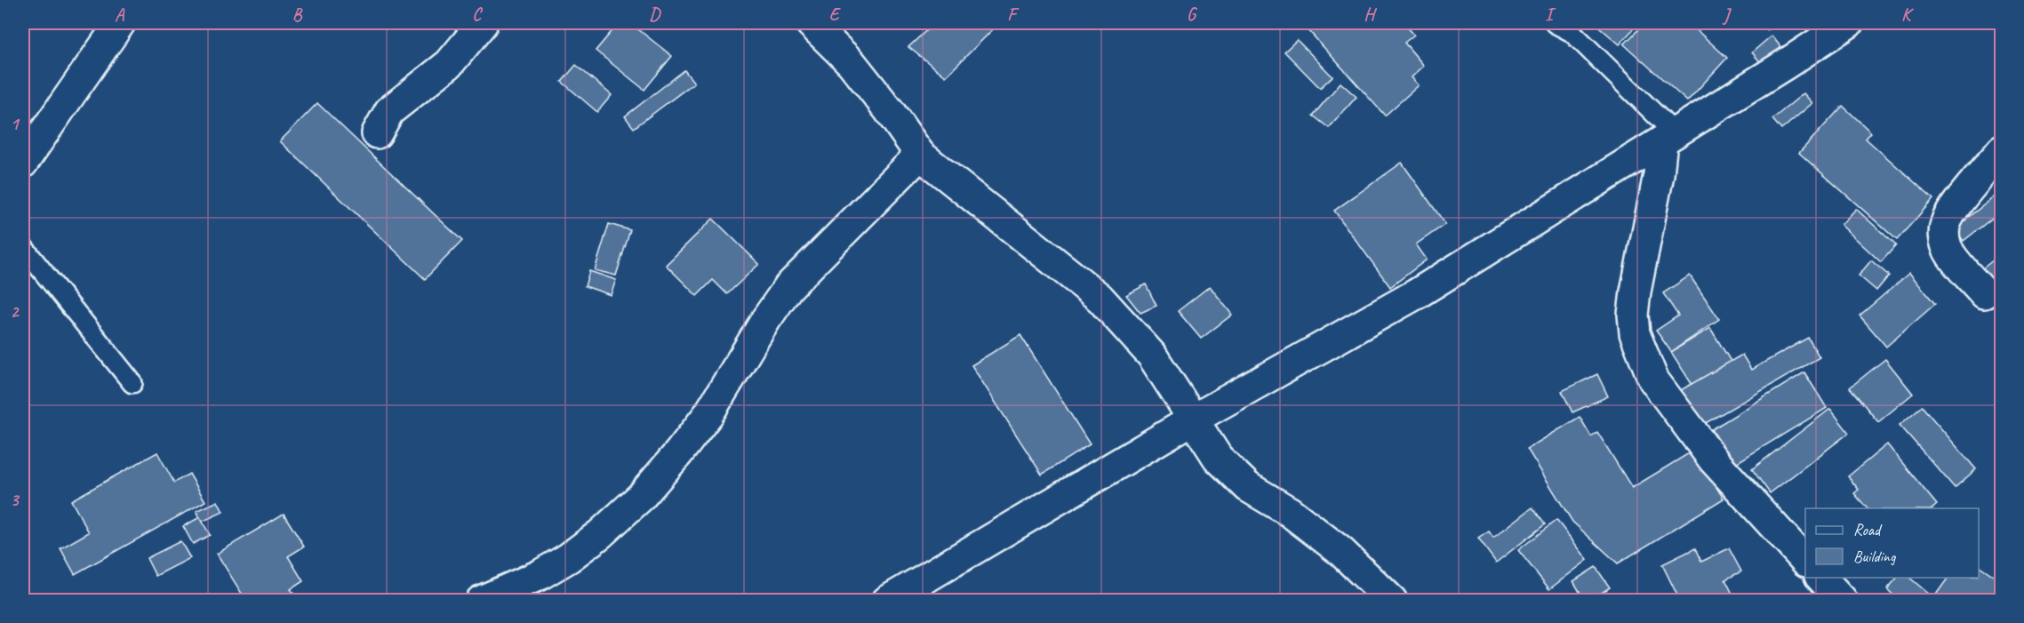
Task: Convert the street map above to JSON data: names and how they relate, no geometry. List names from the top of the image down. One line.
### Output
{"legend":["Road","Building"],"grid":{"columns":["A","B","C","D","E","F","G","H","I","J","K"],"rows":["1","2","3"]}}
